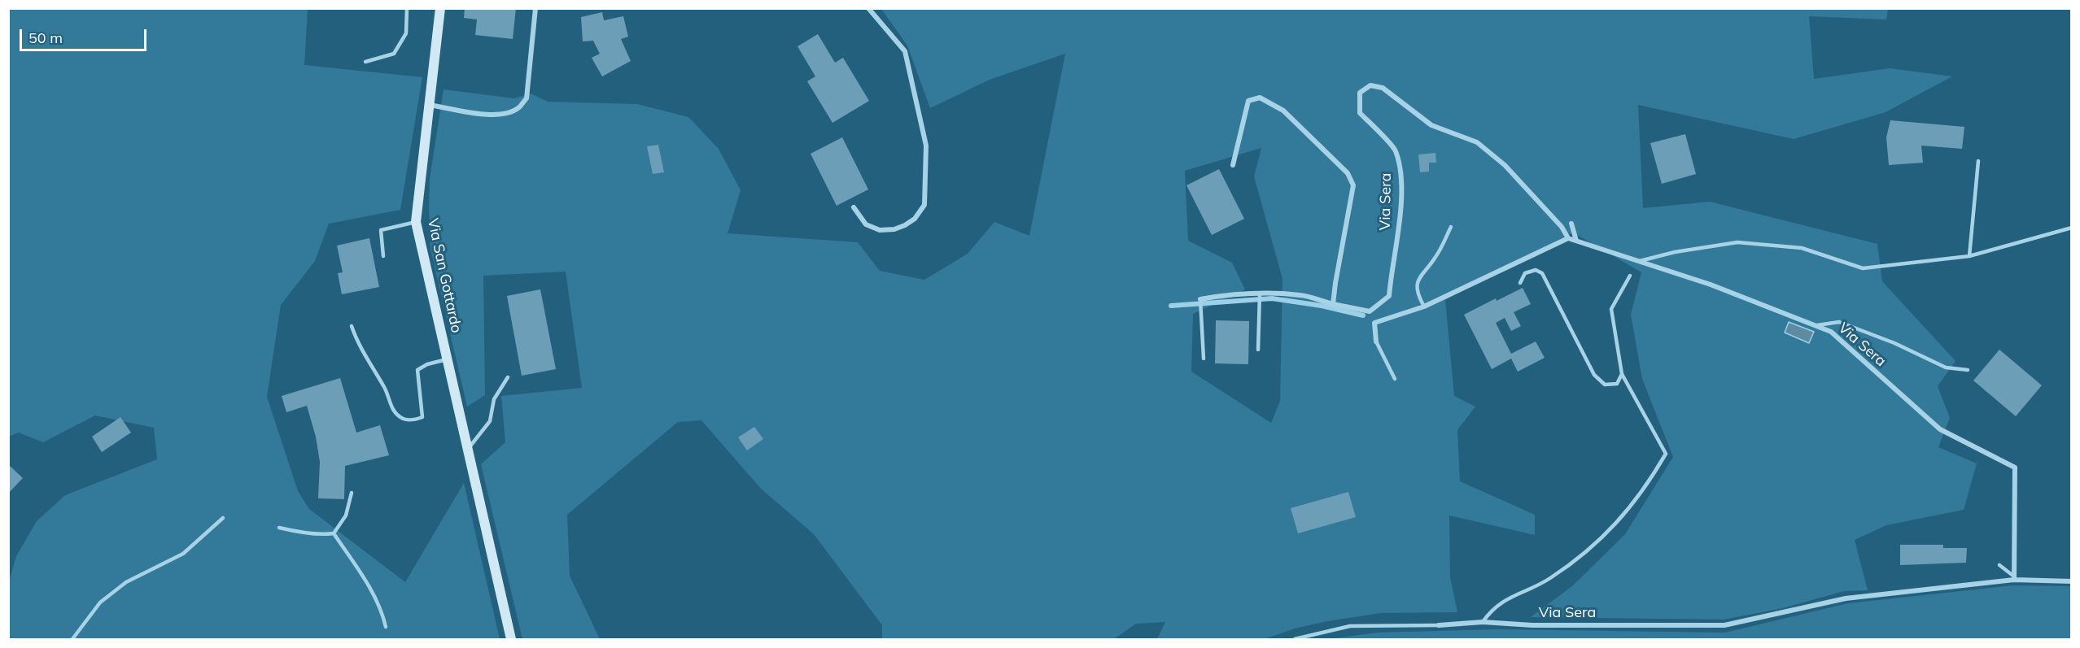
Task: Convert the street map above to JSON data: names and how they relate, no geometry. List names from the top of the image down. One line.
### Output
{"streets":{"street":["Via Sera","Via San Gottardo"]},"scale_bar":"50 m"}
